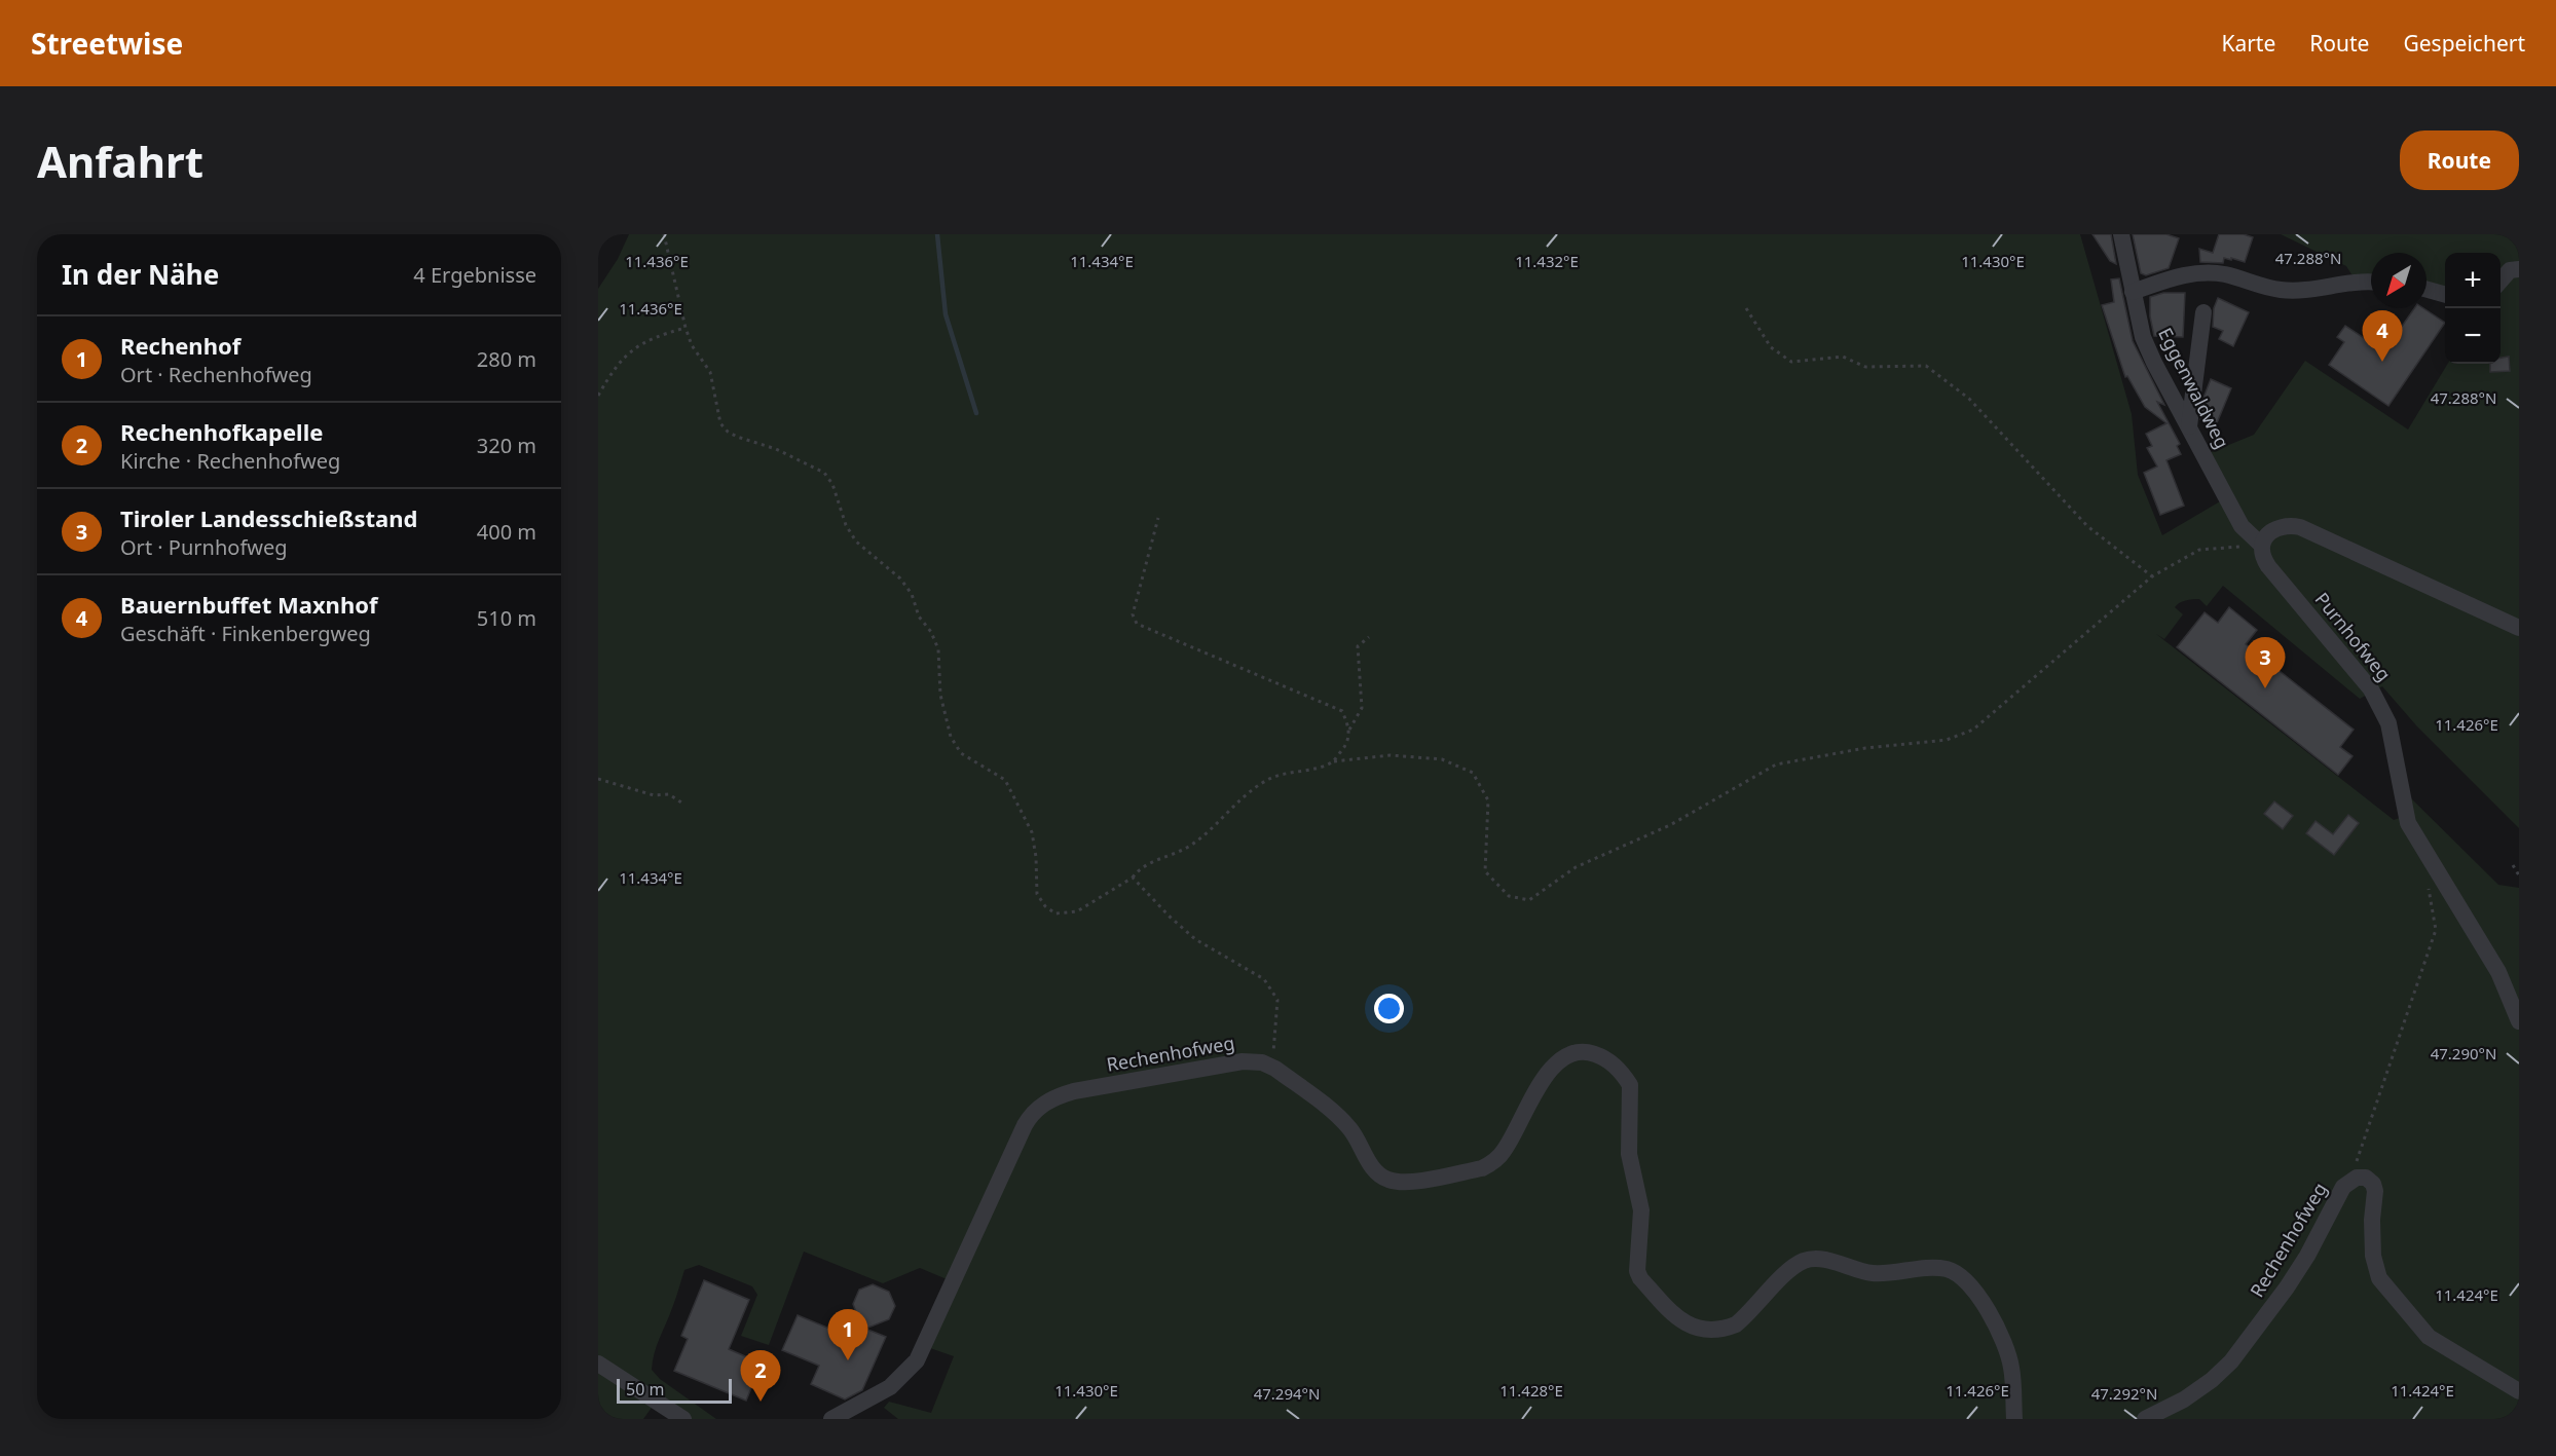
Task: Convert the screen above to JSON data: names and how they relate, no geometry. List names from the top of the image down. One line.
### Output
{"streets":{"street":["Eggenwaldweg","Purnhofweg","Rechenhofweg"]},"crossings":[["Eggenwaldweg","Purnhofweg"]],"scale_bar":"50 m","north":"bottom left","page":{"header":"Streetwise","nav":["Karte","Route","Gespeichert"],"buttons":"Route","title":"Anfahrt","heading":["In der Nähe","4 Ergebnisse"],"map_buttons":["+","−"],"pins":["4","3","1","2"],"list":[{"mark":"1","name":"Rechenhof","note":"Ort · Rechenhofweg","value":"280 m"},{"mark":"2","name":"Rechenhofkapelle","note":"Kirche · Rechenhofweg","value":"320 m"},{"mark":"3","name":"Tiroler Landesschießstand","note":"Ort · Purnhofweg","value":"400 m"},{"mark":"4","name":"Bauernbuffet Maxnhof","note":"Geschäft · Finkenbergweg","value":"510 m"}],"scale":"50 m"},"coordinates":["47.288°N","11.436°E","11.434°E","11.432°E","11.430°E","11.426°E","47.290°N","11.424°E","11.428°E","47.294°N","47.292°N"]}
